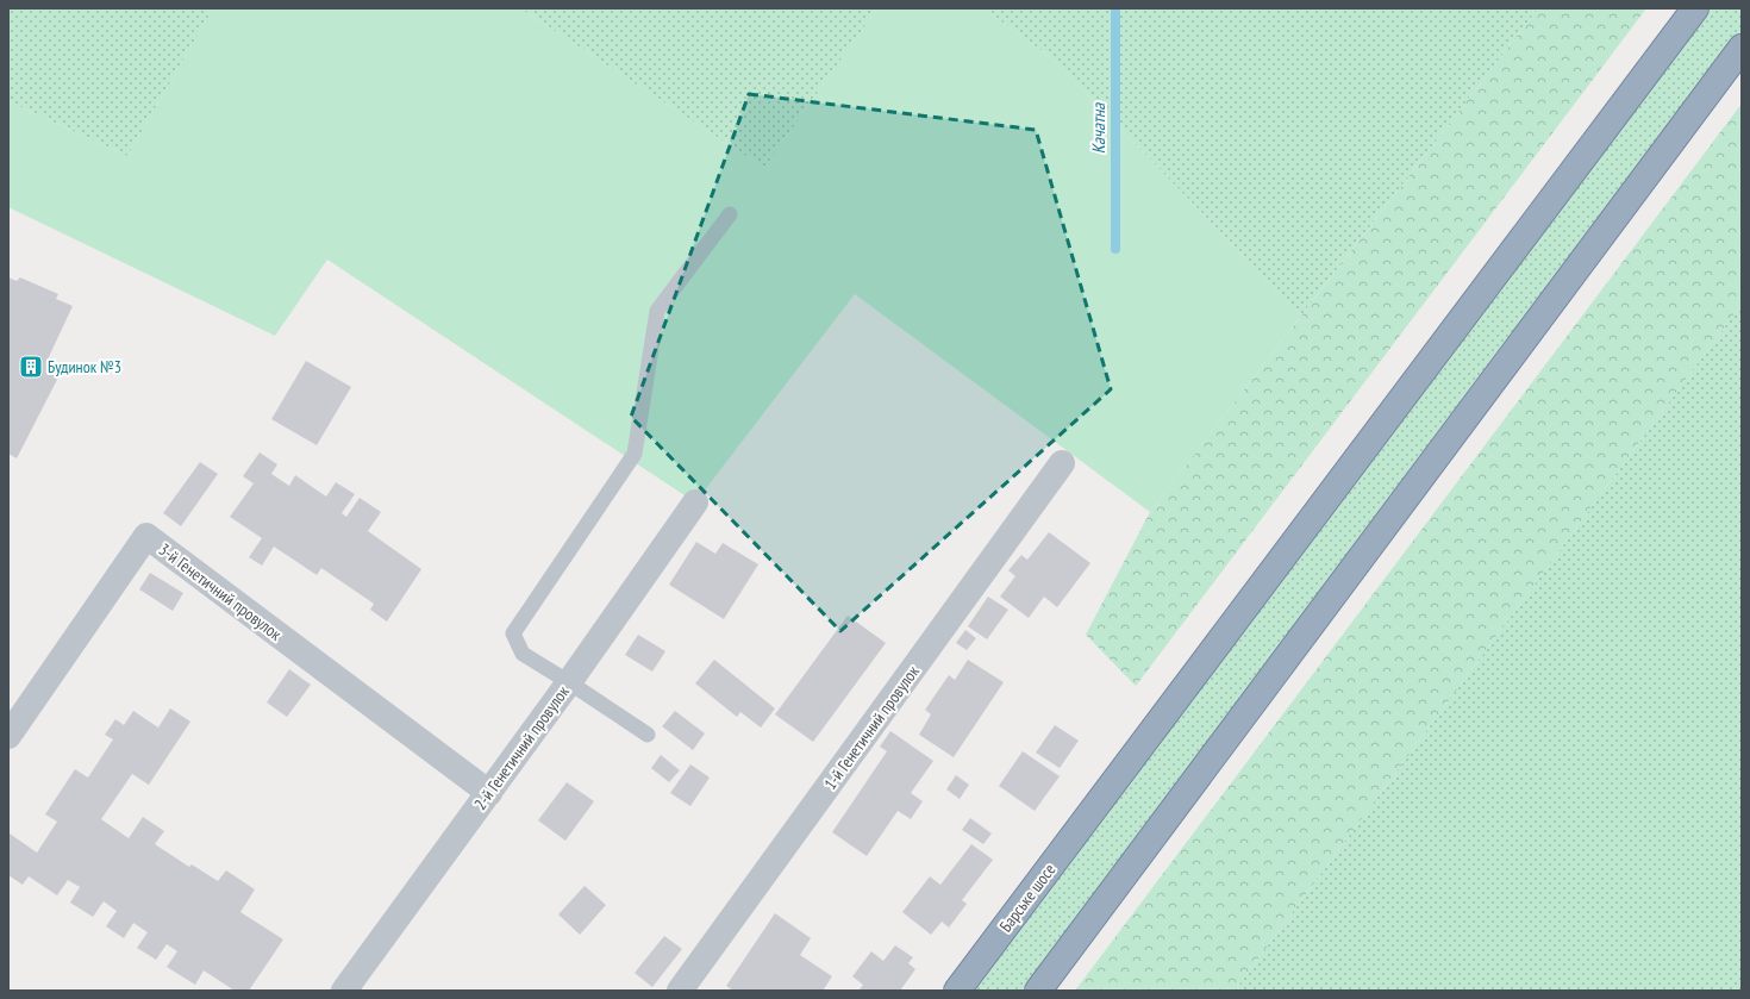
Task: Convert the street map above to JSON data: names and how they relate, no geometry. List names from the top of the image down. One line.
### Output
{"streets":{"highway":["Барське шосе"],"street":["3-й Генетичний провулок","1-й Генетичний провулок","2-й Генетичний провулок"]},"crossings":[["3-й Генетичний провулок","2-й Генетичний провулок"]],"water":["Качатна"],"places":{"building":["Будинок №3"]}}
